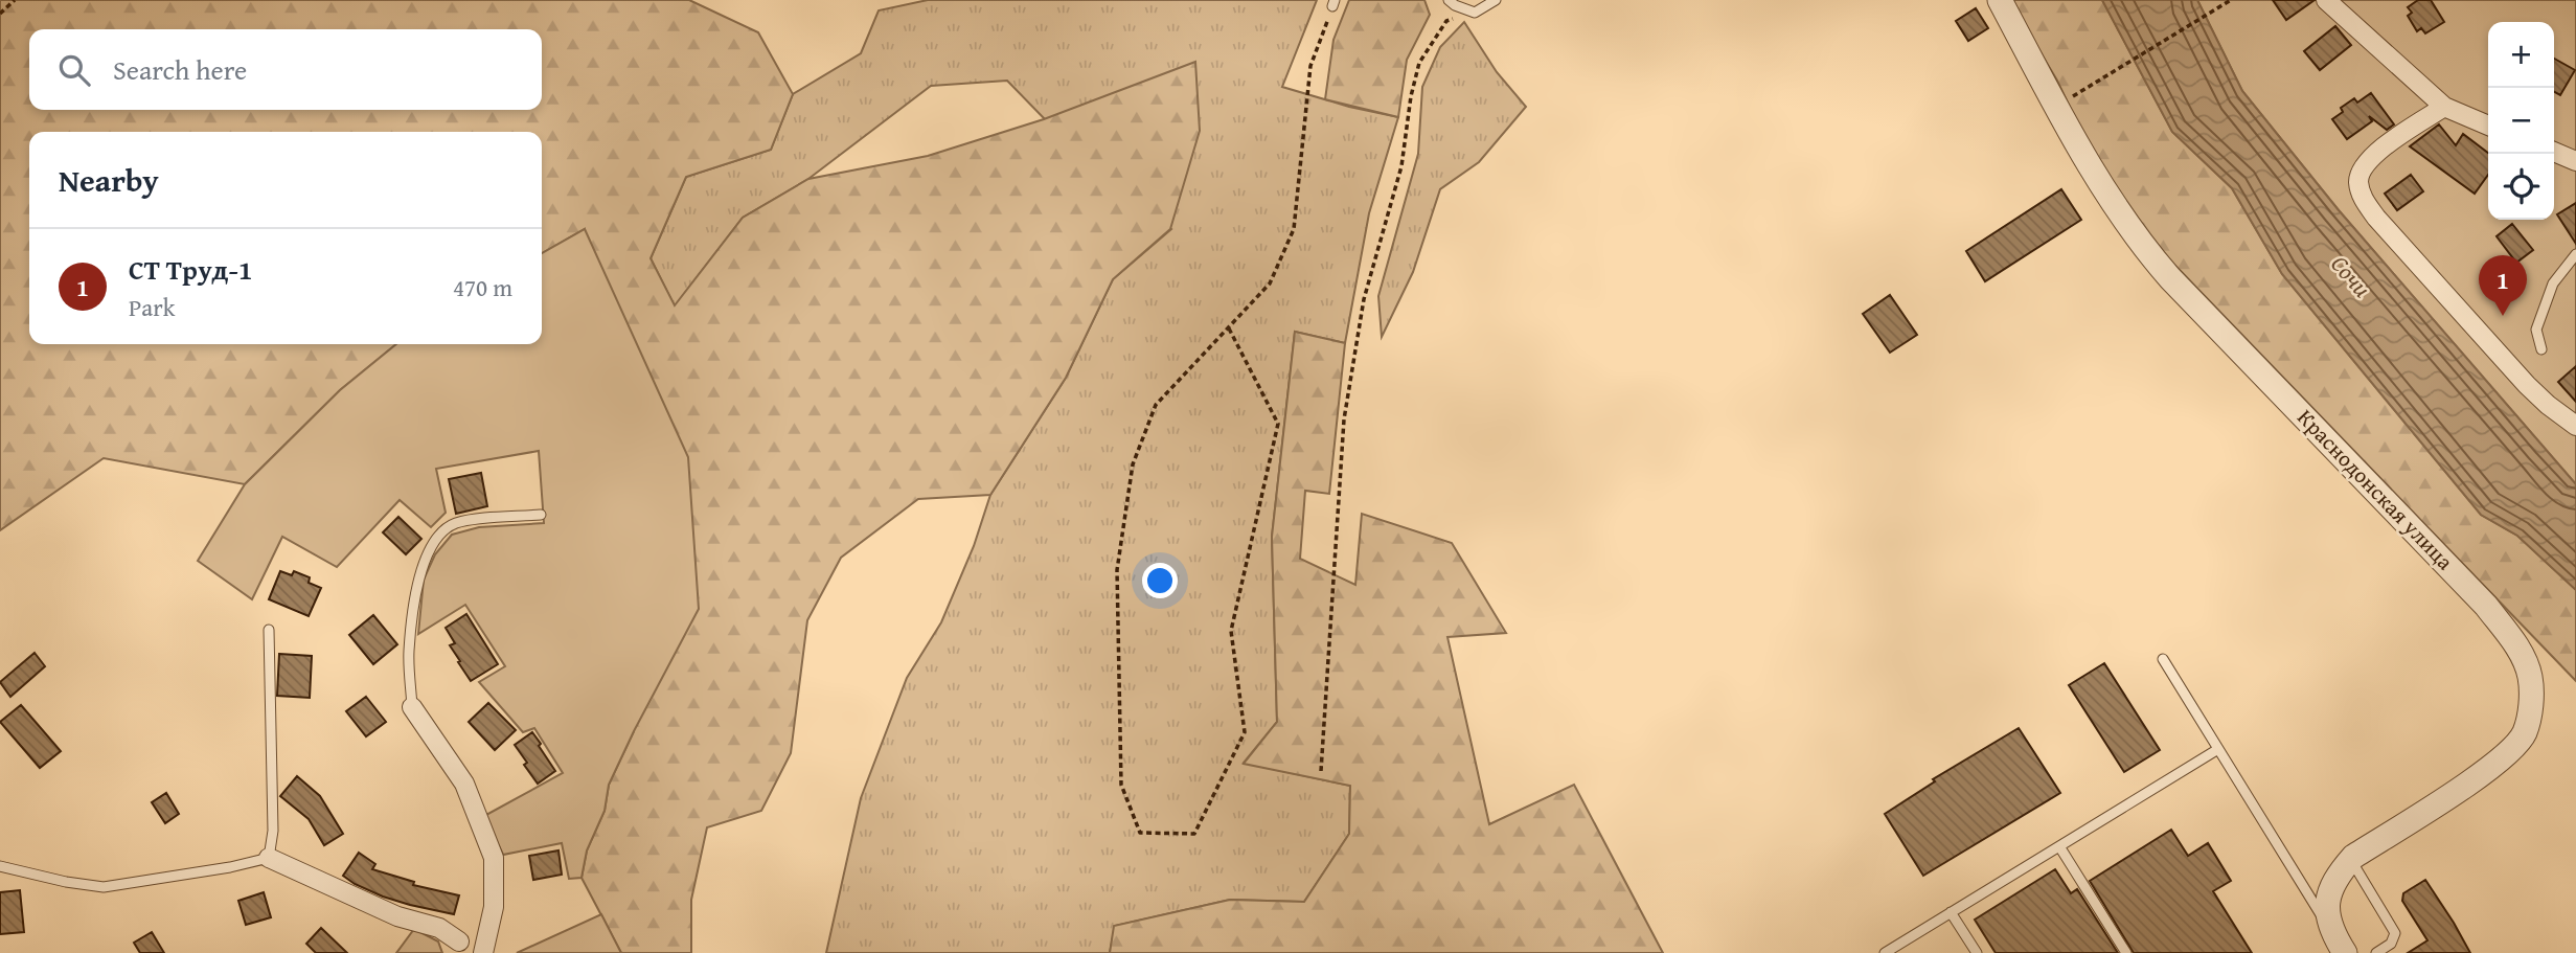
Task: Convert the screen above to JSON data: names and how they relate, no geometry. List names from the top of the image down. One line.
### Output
{"streets":{"street":["Краснодонская улица"]},"water":["Сочи"],"page":{"map_buttons":["+","−"],"search":"Search here","heading":"Nearby","list":[{"mark":"1","name":"СТ Труд-1","note":"Park","value":"470 m"}],"pins":"1"}}
